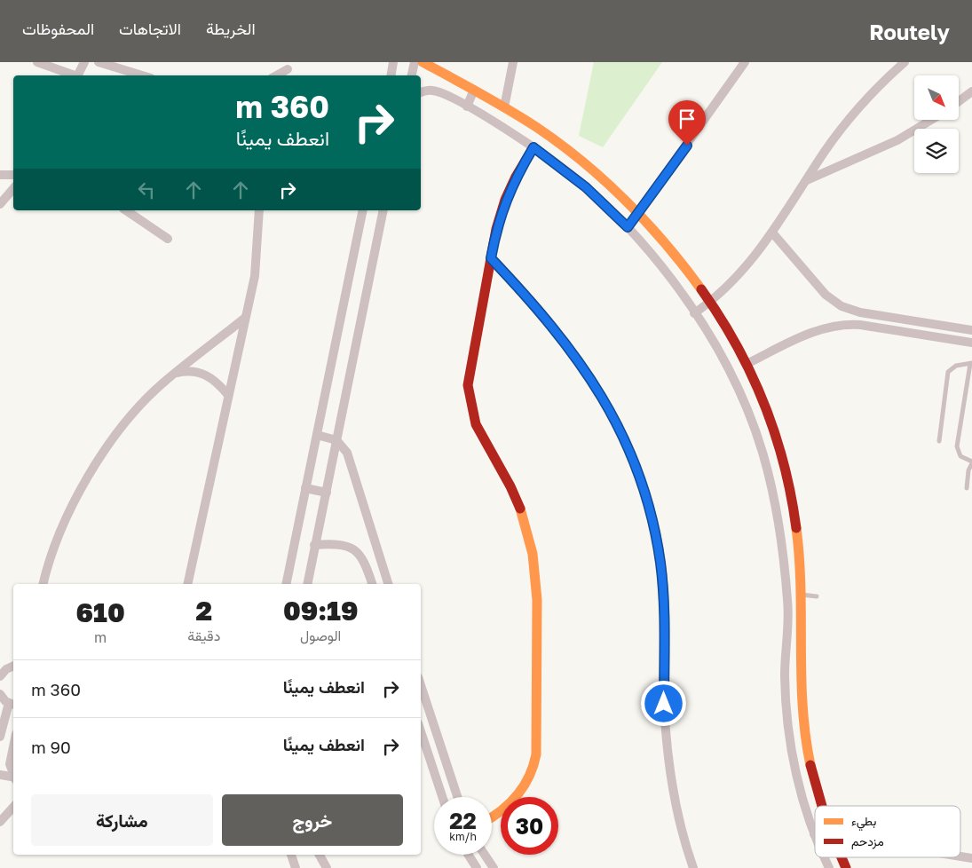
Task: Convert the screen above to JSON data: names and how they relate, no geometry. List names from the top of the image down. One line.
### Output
{"legend":["بطيء","مزدحم"],"north":"bottom right","page":{"header":"Routely","nav":["الخريطة","الاتجاهات","المحفوظات"],"turn":["360 m","انعطف يمينًا"],"eta":["09:19","الوصول","2","دقيقة","610","m"],"list":[{"name":"انعطف يمينًا","value":"360 m"},{"name":"انعطف يمينًا","value":"90 m"}],"buttons":["خروج","مشاركة"],"speed":"22 km/h","limit":"30"}}
